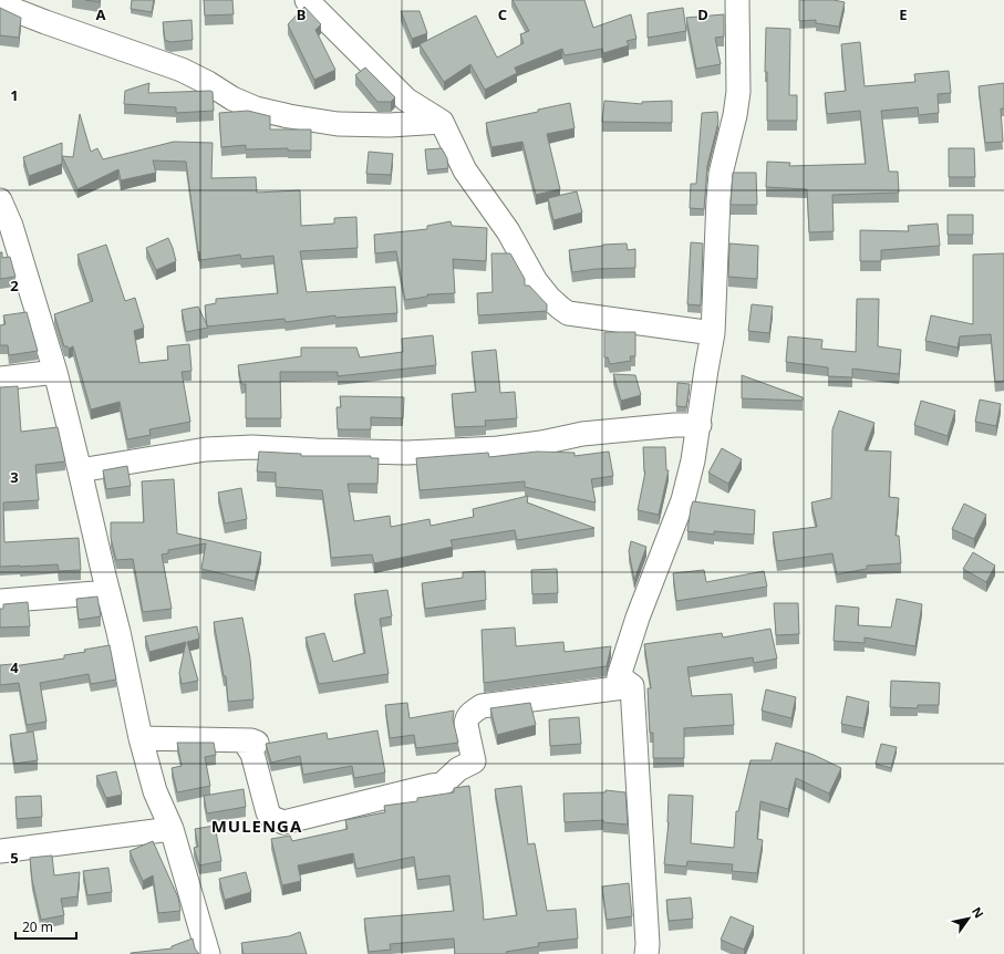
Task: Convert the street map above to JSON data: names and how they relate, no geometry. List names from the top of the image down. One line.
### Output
{"districts":["MULENGA"],"scale_bar":"20 m","north":"top right","grid":{"columns":["A","B","C","D","E"],"rows":["1","2","3","4","5"]}}
